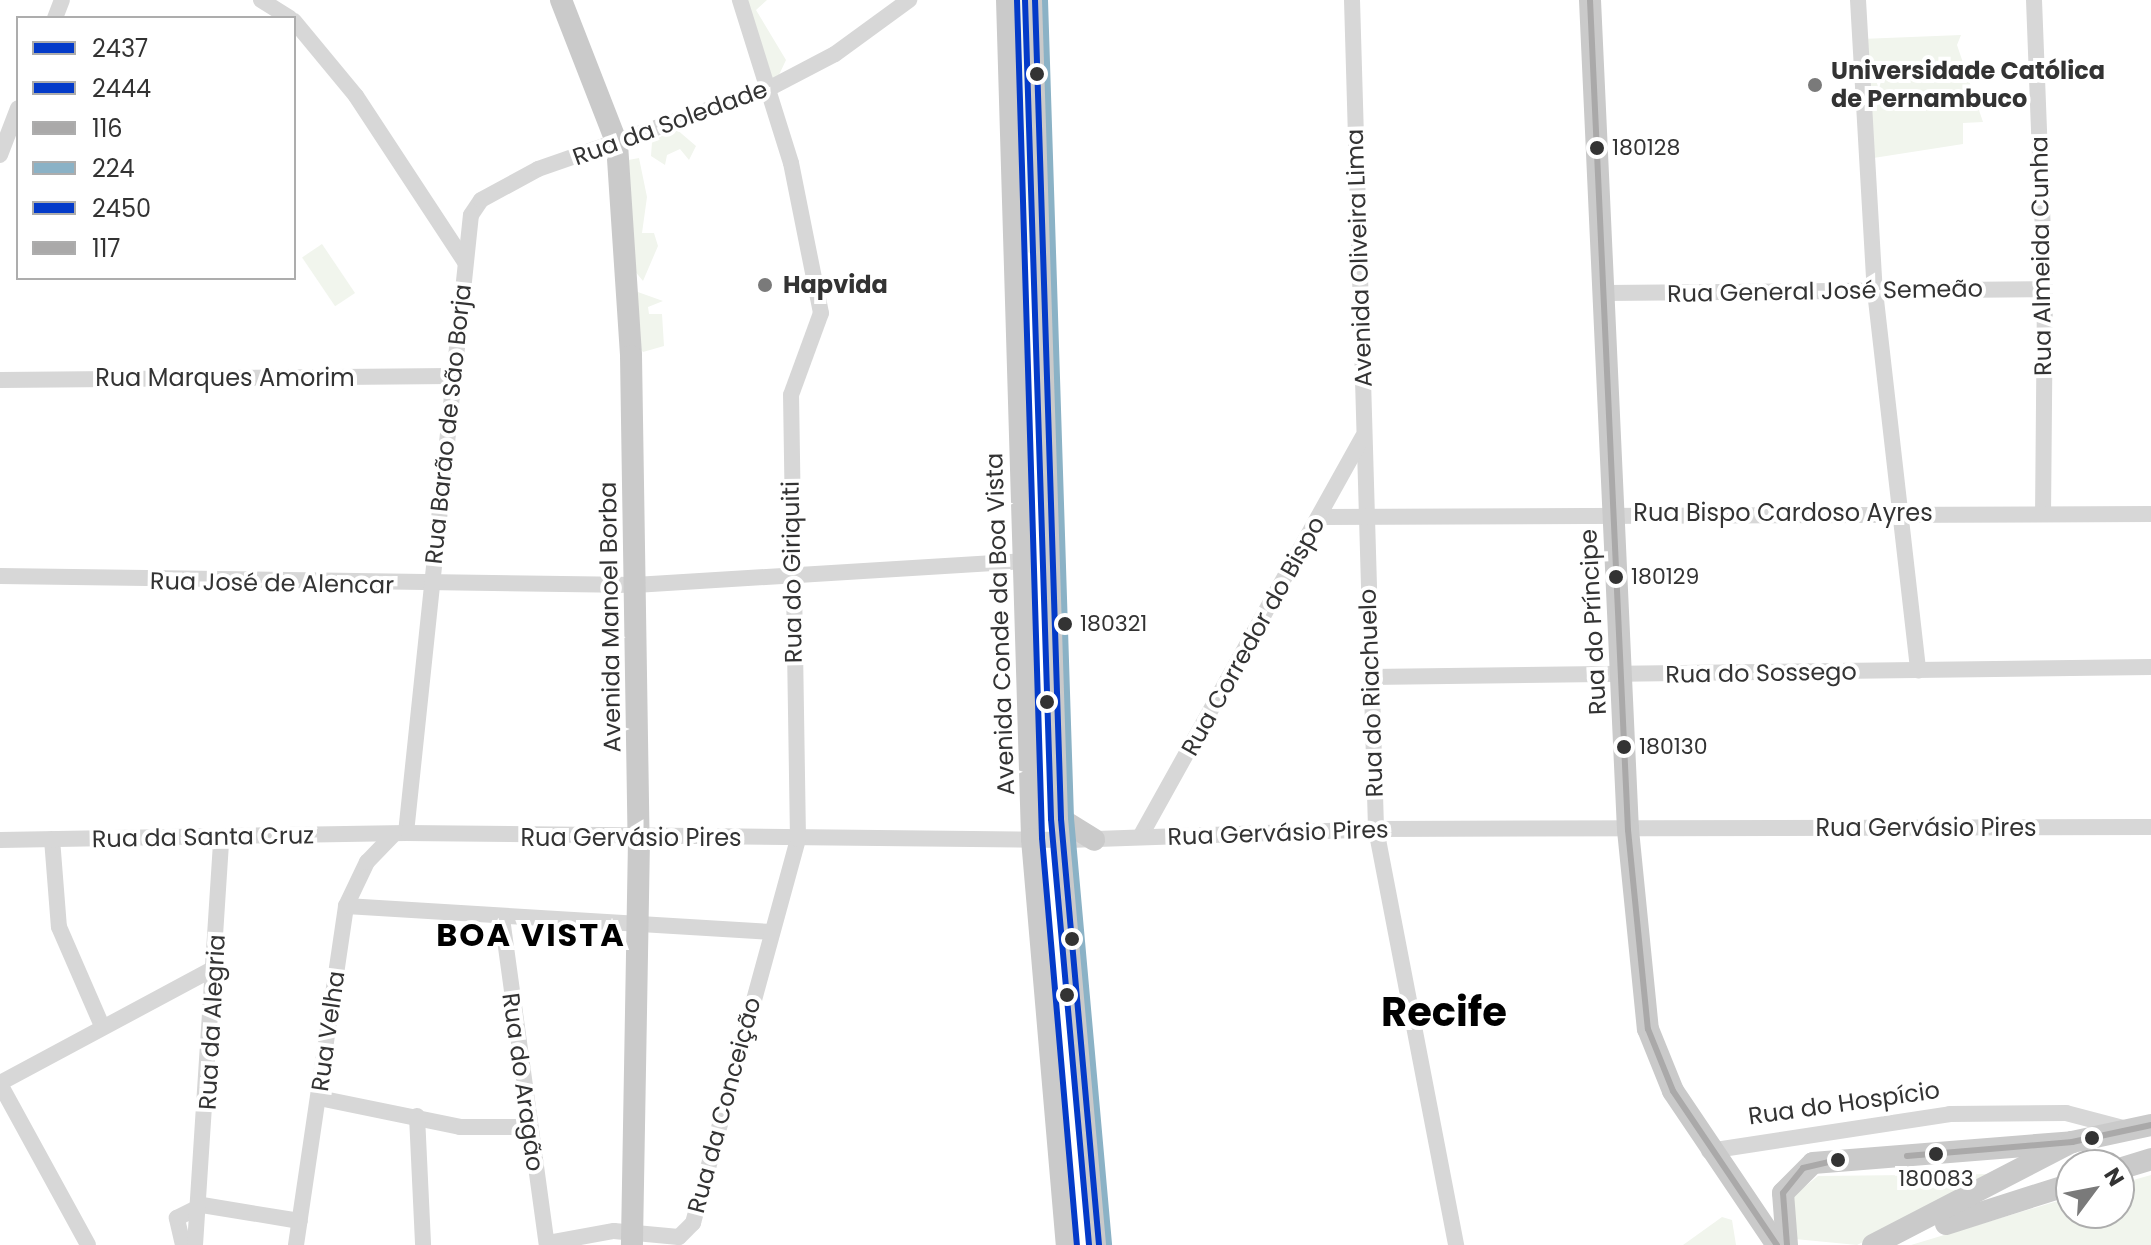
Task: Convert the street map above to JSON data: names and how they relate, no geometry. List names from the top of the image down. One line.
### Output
{"streets":{"main road":["Avenida Manoel Borba","Rua do Príncipe","Avenida Conde da Boa Vista"],"street":["Rua da Soledade","Rua Almeida Cunha","Avenida Oliveira Lima","Rua General José Semeão","Rua Marques Amorim","Rua Barão de São Borja","Rua Bispo Cardoso Ayres","Rua do Giriquiti","Rua José de Alencar","Rua Corredor do Bispo","Rua do Sossego","Rua do Riachuelo","Rua Gervásio Pires","Rua da Santa Cruz","Rua da Alegria","Rua Velha","Rua do Aragão","Rua do Hospício","Rua da Conceição"]},"crossings":[["Rua da Soledade","Rua Barão de São Borja"],["Rua da Soledade","Rua do Giriquiti"],["Rua da Soledade","Avenida Manoel Borba"],["Rua Almeida Cunha","Rua General José Semeão"],["Rua Almeida Cunha","Rua Bispo Cardoso Ayres"],["Avenida Oliveira Lima","Rua Bispo Cardoso Ayres"],["Avenida Oliveira Lima","Rua Corredor do Bispo"],["Avenida Oliveira Lima","Rua do Riachuelo"],["Rua General José Semeão","Rua do Príncipe"],["Rua Marques Amorim","Rua Barão de São Borja"],["Rua Barão de São Borja","Rua José de Alencar"],["Rua Barão de São Borja","Rua Gervásio Pires"],["Rua Barão de São Borja","Rua da Santa Cruz"],["Rua Barão de São Borja","Rua Velha"],["Rua Bispo Cardoso Ayres","Rua do Príncipe"],["Rua Bispo Cardoso Ayres","Rua Corredor do Bispo"],["Rua Bispo Cardoso Ayres","Rua do Riachuelo"],["Rua do Giriquiti","Rua José de Alencar"],["Rua do Giriquiti","Rua Gervásio Pires"],["Rua do Giriquiti","Rua da Conceição"],["Rua José de Alencar","Avenida Manoel Borba"],["Rua José de Alencar","Avenida Conde da Boa Vista"],["Avenida Manoel Borba","Rua Gervásio Pires"],["Avenida Manoel Borba","Rua da Conceição"],["Rua do Príncipe","Rua do Sossego"],["Rua do Príncipe","Rua Gervásio Pires"],["Rua do Príncipe","Rua do Hospício"],["Avenida Conde da Boa Vista","Rua Gervásio Pires"],["Rua Corredor do Bispo","Rua Gervásio Pires"],["Rua do Sossego","Rua do Riachuelo"],["Rua do Riachuelo","Rua Gervásio Pires"],["Rua Gervásio Pires","Rua da Santa Cruz"],["Rua Gervásio Pires","Rua Velha"],["Rua Gervásio Pires","Rua da Conceição"],["Rua da Santa Cruz","Rua da Alegria"],["Rua da Santa Cruz","Rua Velha"],["Rua do Aragão","Rua da Conceição"]],"districts":["BOA VISTA","Recife"],"places":["Universidade Católica de Pernambuco","180128","Hapvida","180129","180321","180130","180083"],"lines":["transit line 2437","transit line 2444","transit line 116","transit line 224","transit line 2450","transit line 117"],"legend":["2437","2444","116","224","2450","117"],"north":"top right"}
